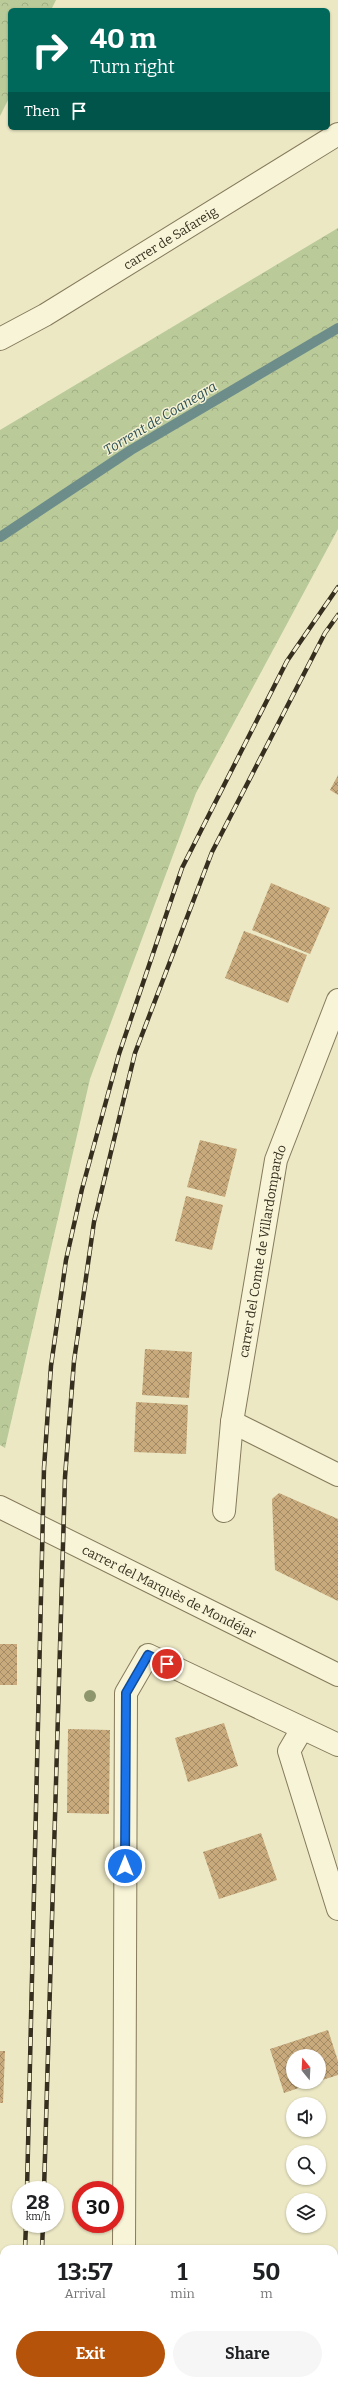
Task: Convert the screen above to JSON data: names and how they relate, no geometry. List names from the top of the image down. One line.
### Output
{"streets":{"street":["carrer de Safareig","carrer del Comte de Villardompardo","carrer del Marquès de Mondéjar"]},"water":["Torrent de Coanegra"],"north":"top","page":{"turn":["40 m","Turn right"],"then":"Then","speed":"28 km/h","limit":"30","eta":["13:57","Arrival","1","min","50","m"],"buttons":["Exit","Share"]}}
